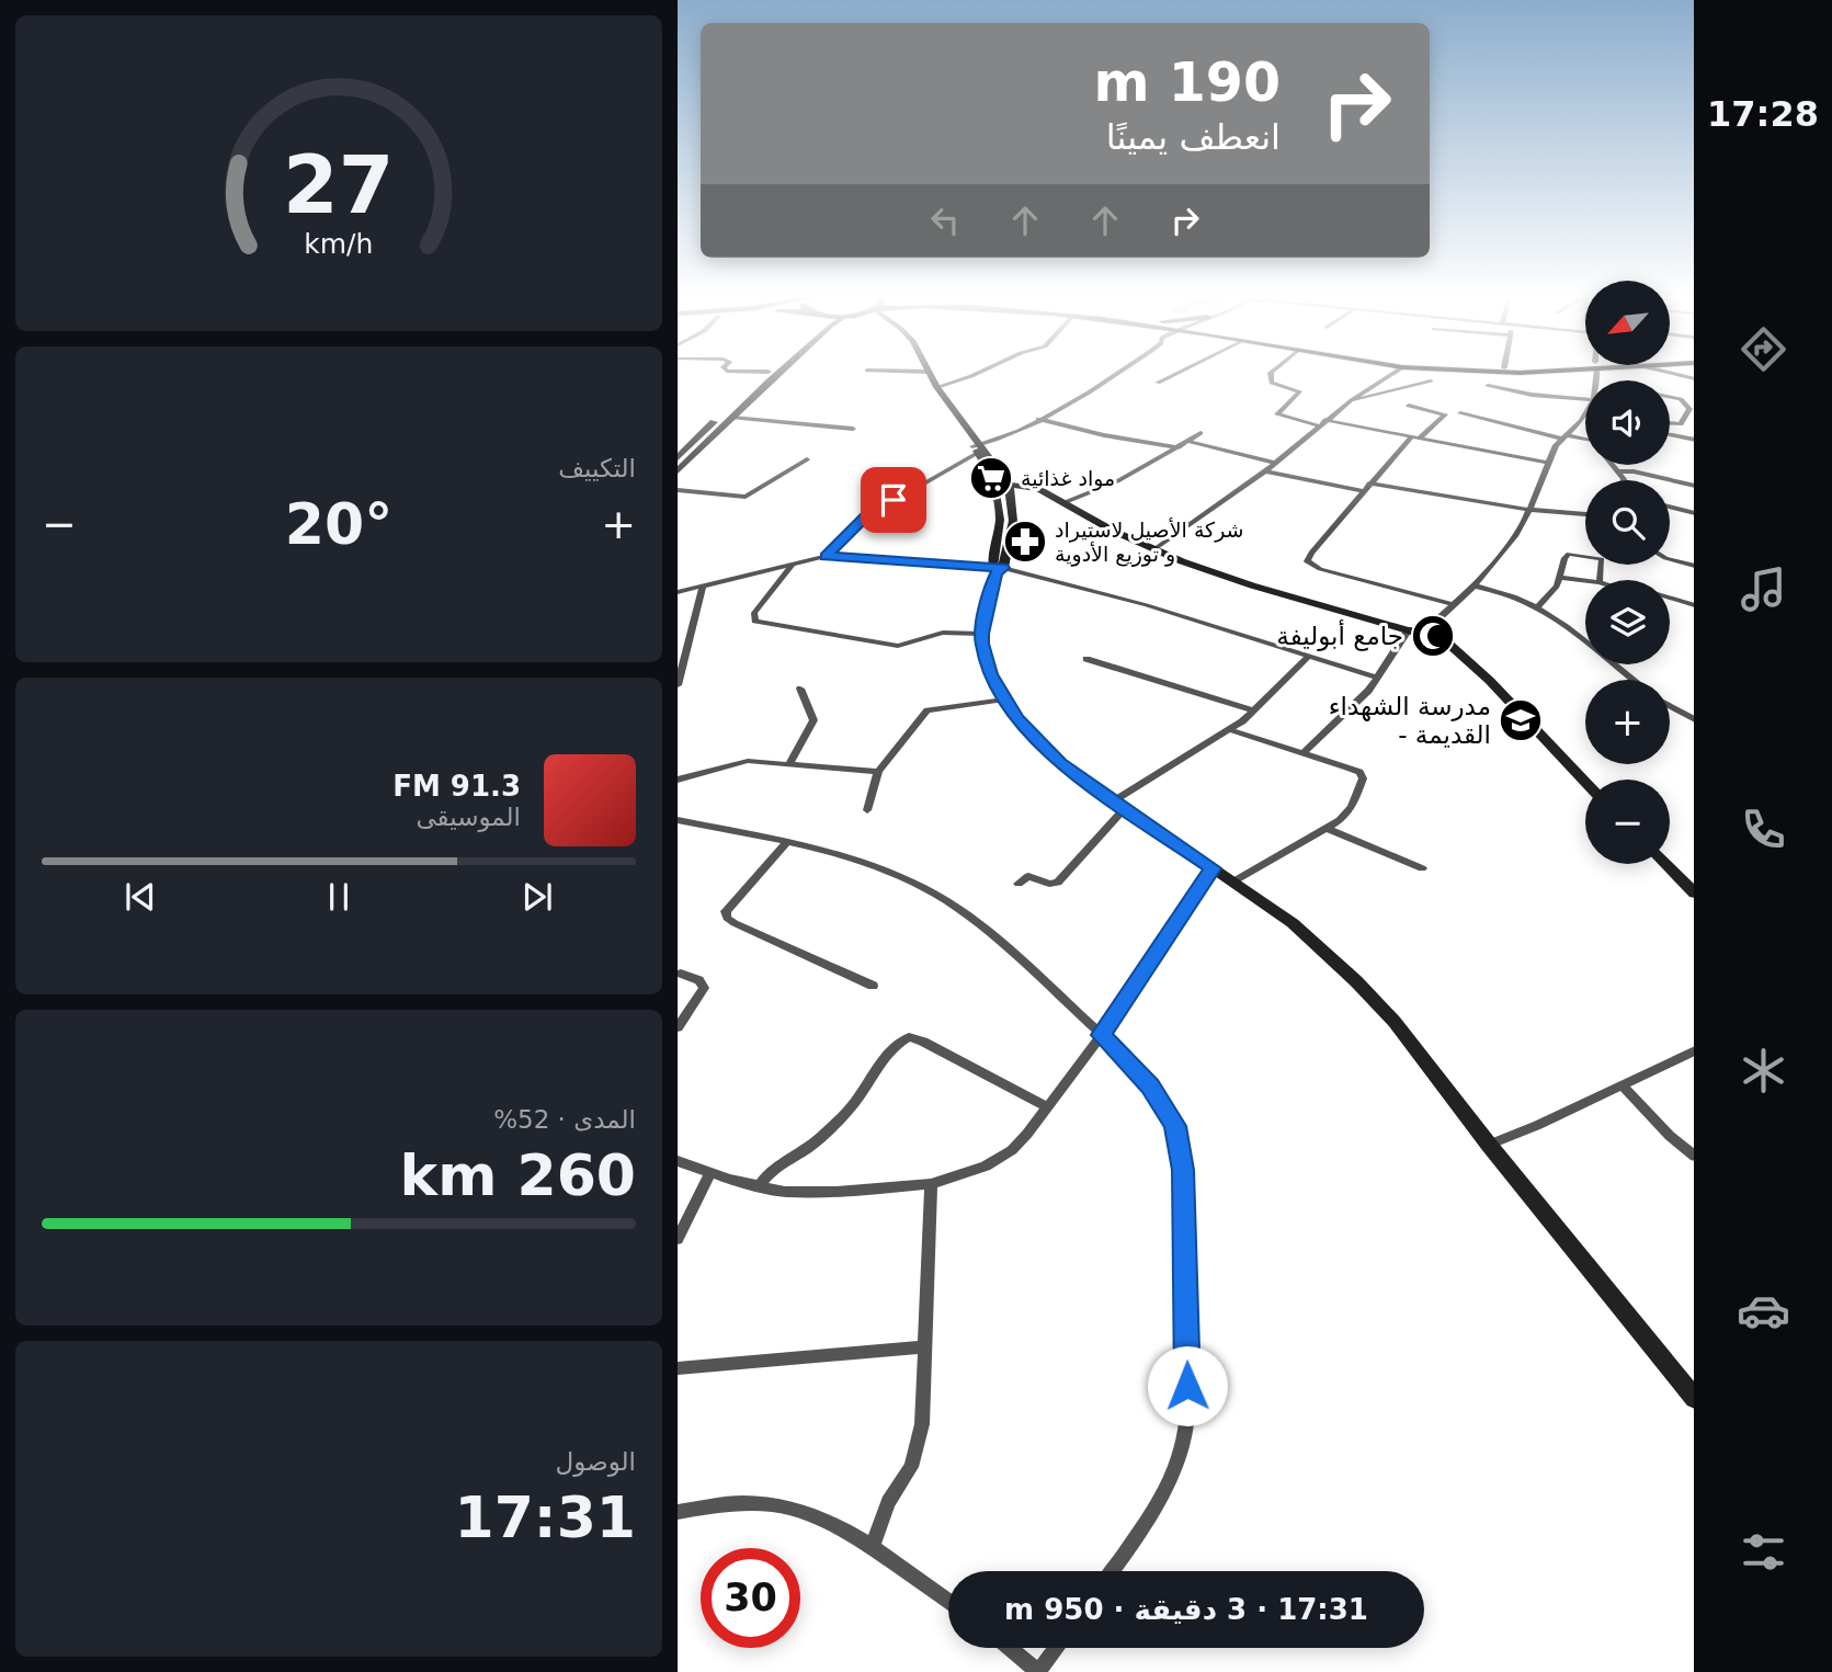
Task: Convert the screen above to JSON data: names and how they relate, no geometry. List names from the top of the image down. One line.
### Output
{"places":{"supermarket":["مواد غذائية"],"pharmacy":["شركة الأصيل لاستيراد و توزيع الأدوية"],"mosque":["جامع أبوليفة"],"school or university":["مدرسة الشهداء - القديمة"]},"north":"bottom left","page":{"tabs":"17:28","turn":["190 m","انعطف يمينًا"],"map_buttons":["+","−"],"tile":["التكييف",["المدى · 52%","260 km"],["الوصول","17:31"]],"heat":["−","20°","+"],"song":["91.3 FM","الموسيقى"],"limit":"30","trip":"17:31 · 3 دقيقة · 950 m","gauge":["27","km/h"]}}
